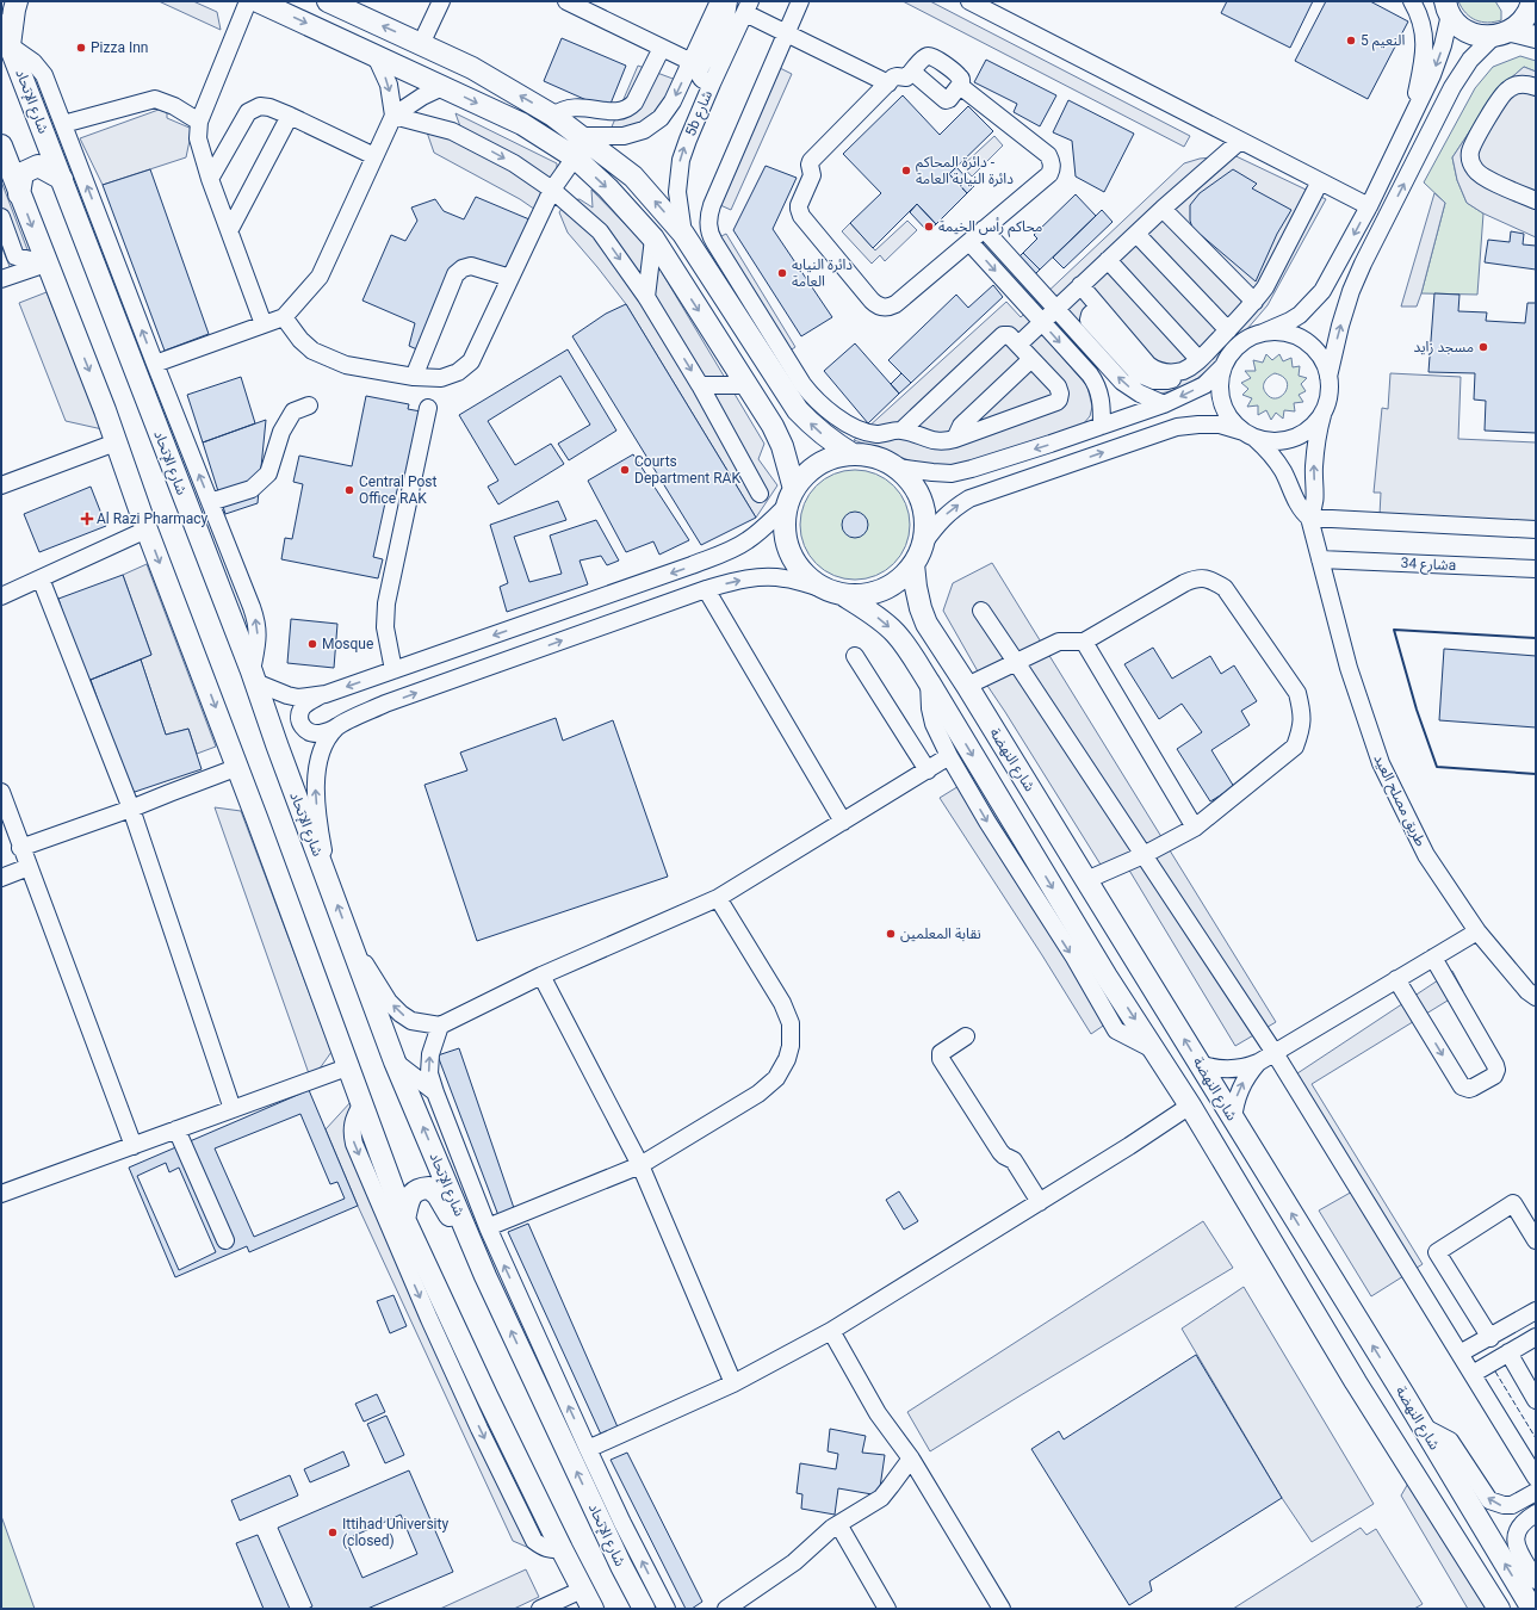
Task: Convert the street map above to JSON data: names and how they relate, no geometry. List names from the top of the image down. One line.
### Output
{"streets":{"main road":["شارع الإتحاد","شارع النهضة"],"street":["5b شارع","شارع 34a","طريق مصلح العيد"]},"crossings":[["شارع 34a","طريق مصلح العيد"]],"places":{"other":["النعيم 5","Pizza Inn","دائرة المحاكم - دائرة النيابة العامة","محاكم رأس الخيمة","دائرة النيابه العامة","مسجد زايد","Courts Department RAK","Central Post Office RAK","Mosque","نقابة المعلمين","Ittihad University (closed)"],"health":["Al Razi Pharmacy"]}}
